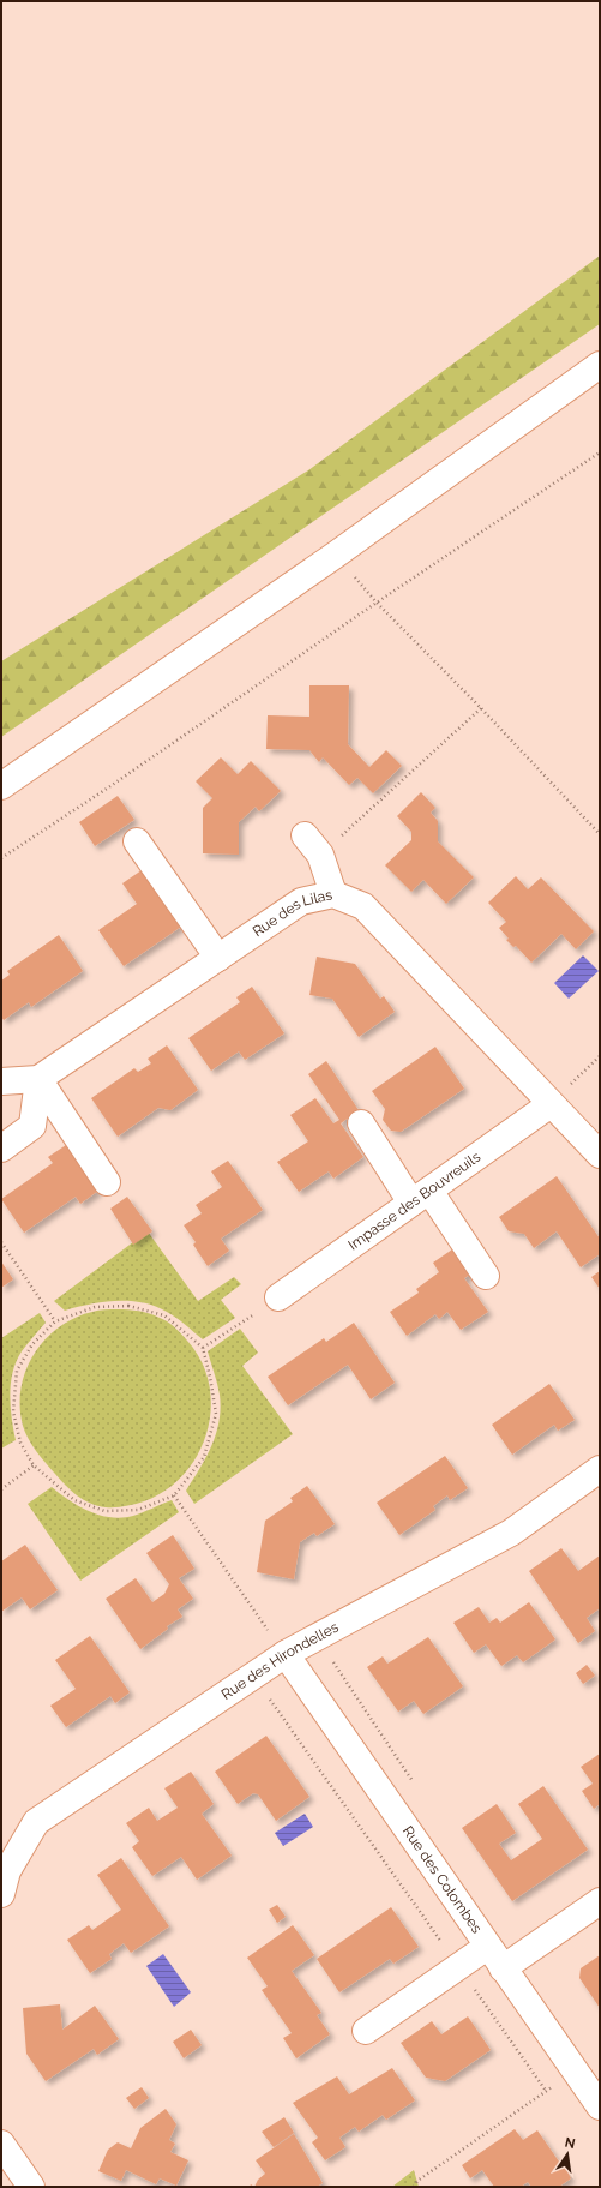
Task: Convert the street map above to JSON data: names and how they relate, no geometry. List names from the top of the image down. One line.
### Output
{"streets":{"street":["Rue des Lilas","Impasse des Bouvreuils","Rue des Hirondelles","Rue des Colombes"]},"crossings":[["Rue des Lilas","Impasse des Bouvreuils"],["Rue des Hirondelles","Rue des Colombes"]],"north":"top"}
